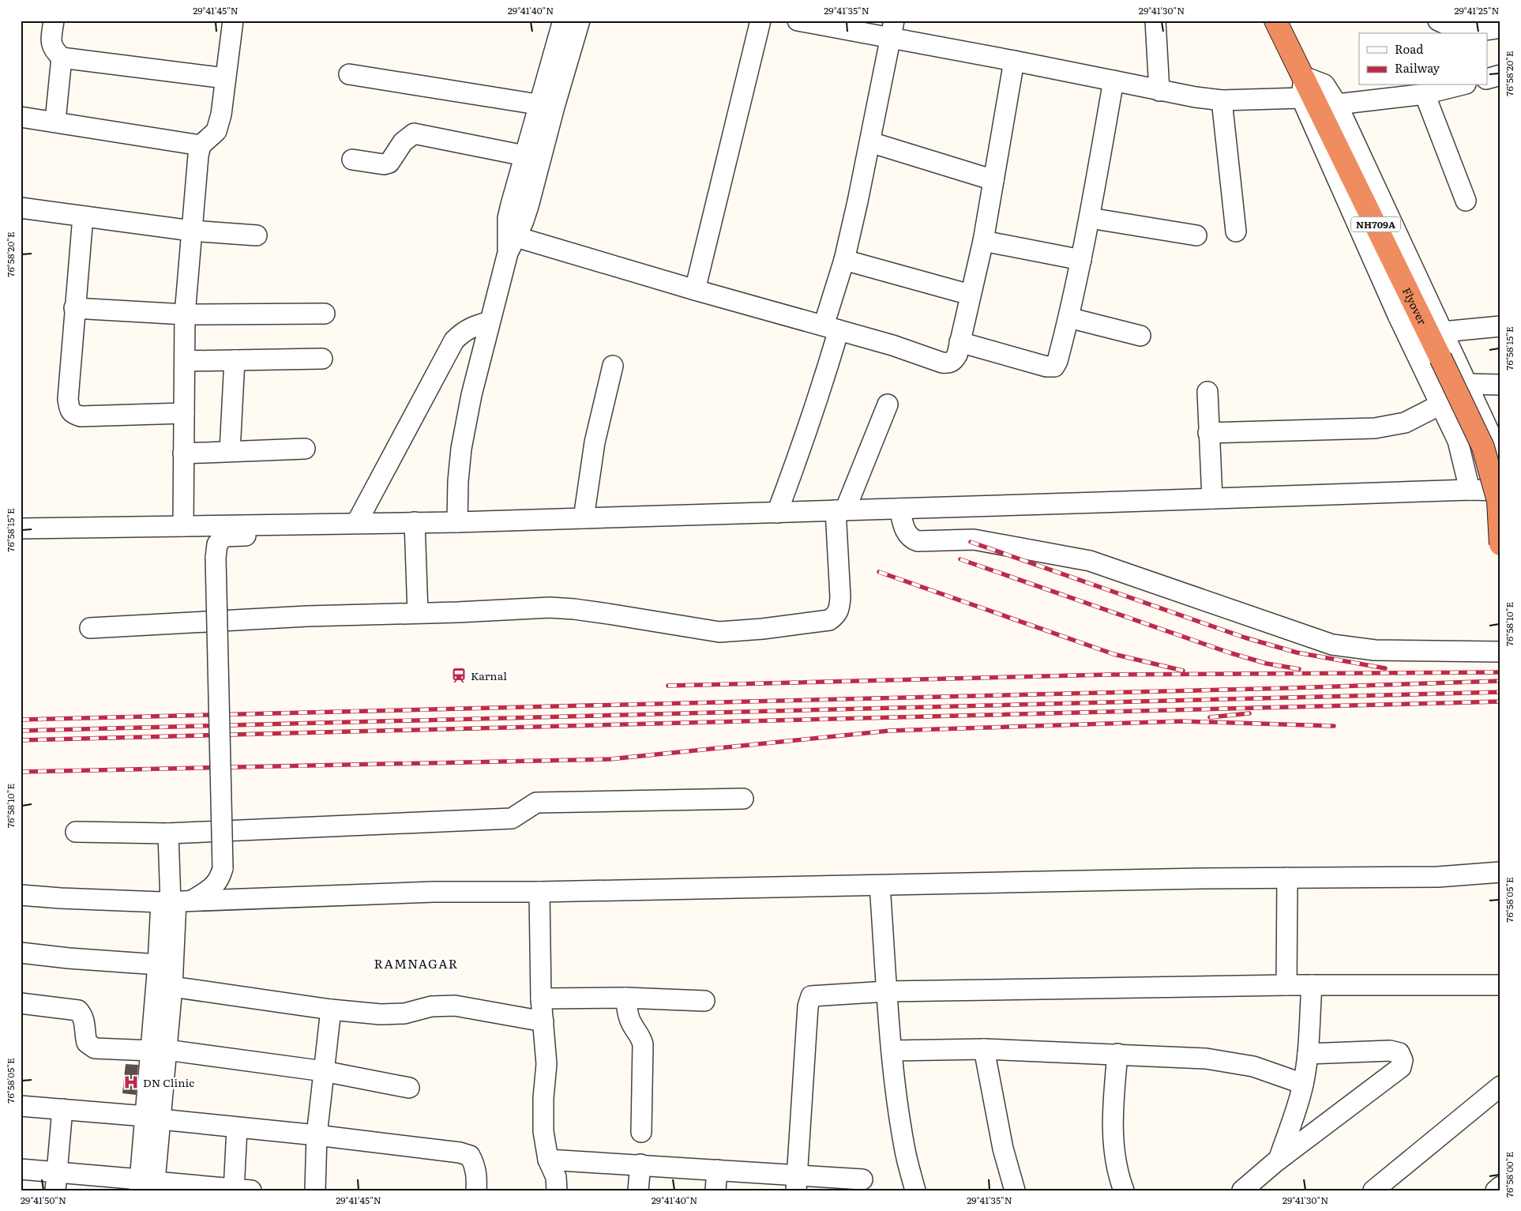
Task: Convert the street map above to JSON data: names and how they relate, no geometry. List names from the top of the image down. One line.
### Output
{"streets":{"highway":["NH709A","Flyover"]},"crossings":[["NH709A","Flyover"]],"districts":["RAMNAGAR"],"places":{"station":["Karnal"],"hospital":["DN Clinic"]},"legend":["Road","Railway"],"coordinates":["29°41'45\"N","29°41'40\"N","29°41'35\"N","29°41'30\"N","29°41'25\"N","76°58'20\"E","76°58'15\"E","76°58'10\"E","76°58'05\"E","76°58'00\"E","29°41'50\"N"]}
